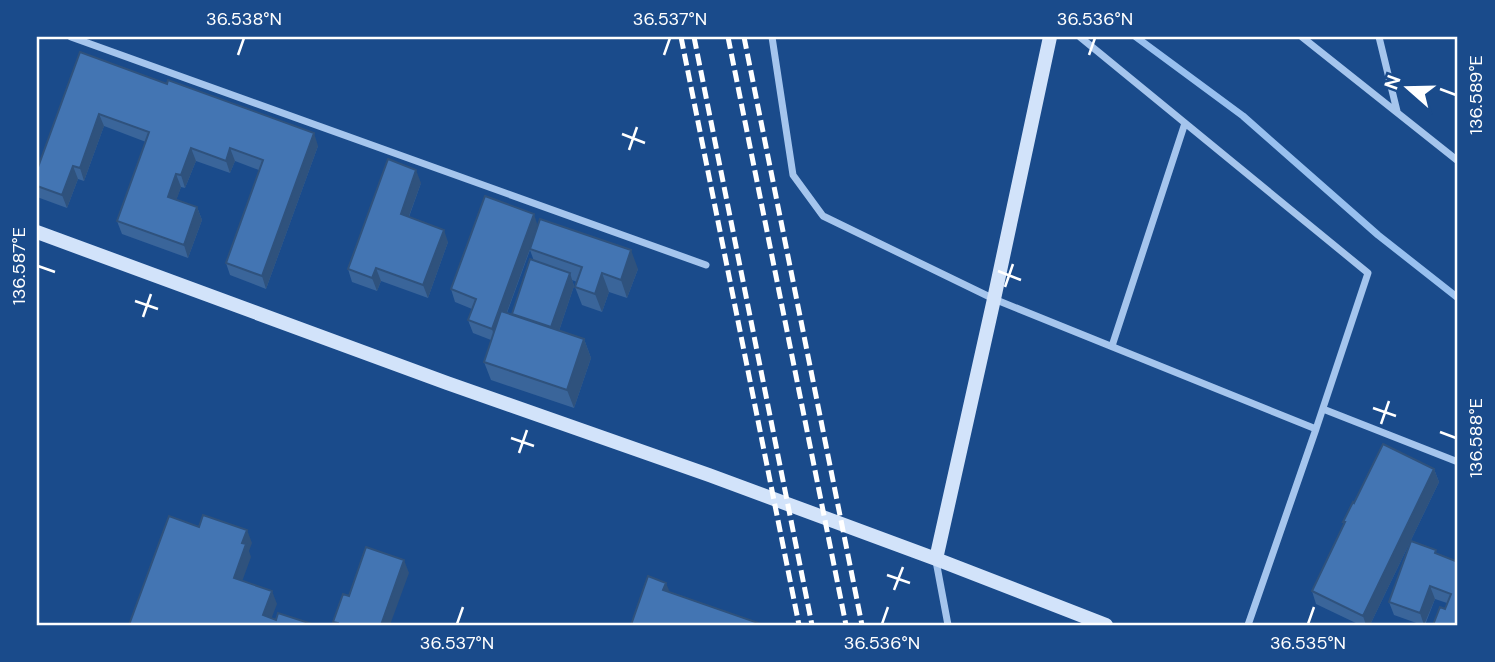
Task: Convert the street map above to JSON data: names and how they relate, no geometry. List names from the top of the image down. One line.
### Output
{"north":"left","coordinates":["36.538°N","36.537°N","36.536°N","136.589°E","136.587°E","136.588°E","36.535°N"]}
